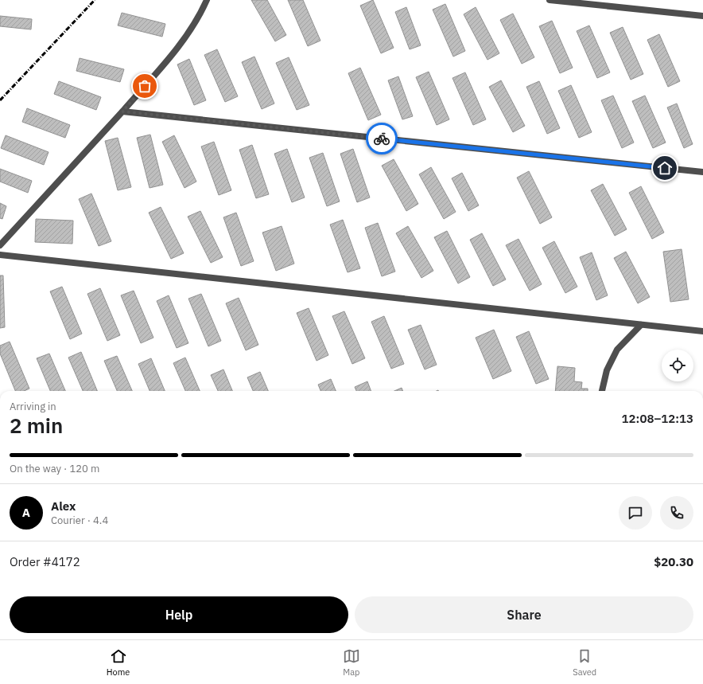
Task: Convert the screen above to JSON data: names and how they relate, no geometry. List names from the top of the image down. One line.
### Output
{"page":{"heading":["2 min","Arriving in","12:08–12:13"],"panel":["Alex","Courier · 4.4","Order #4172","$20.30"],"bar":"On the way · 120 m","round":"A","buttons":["Help","Share"],"tabs":["Home","Map","Saved"]}}
